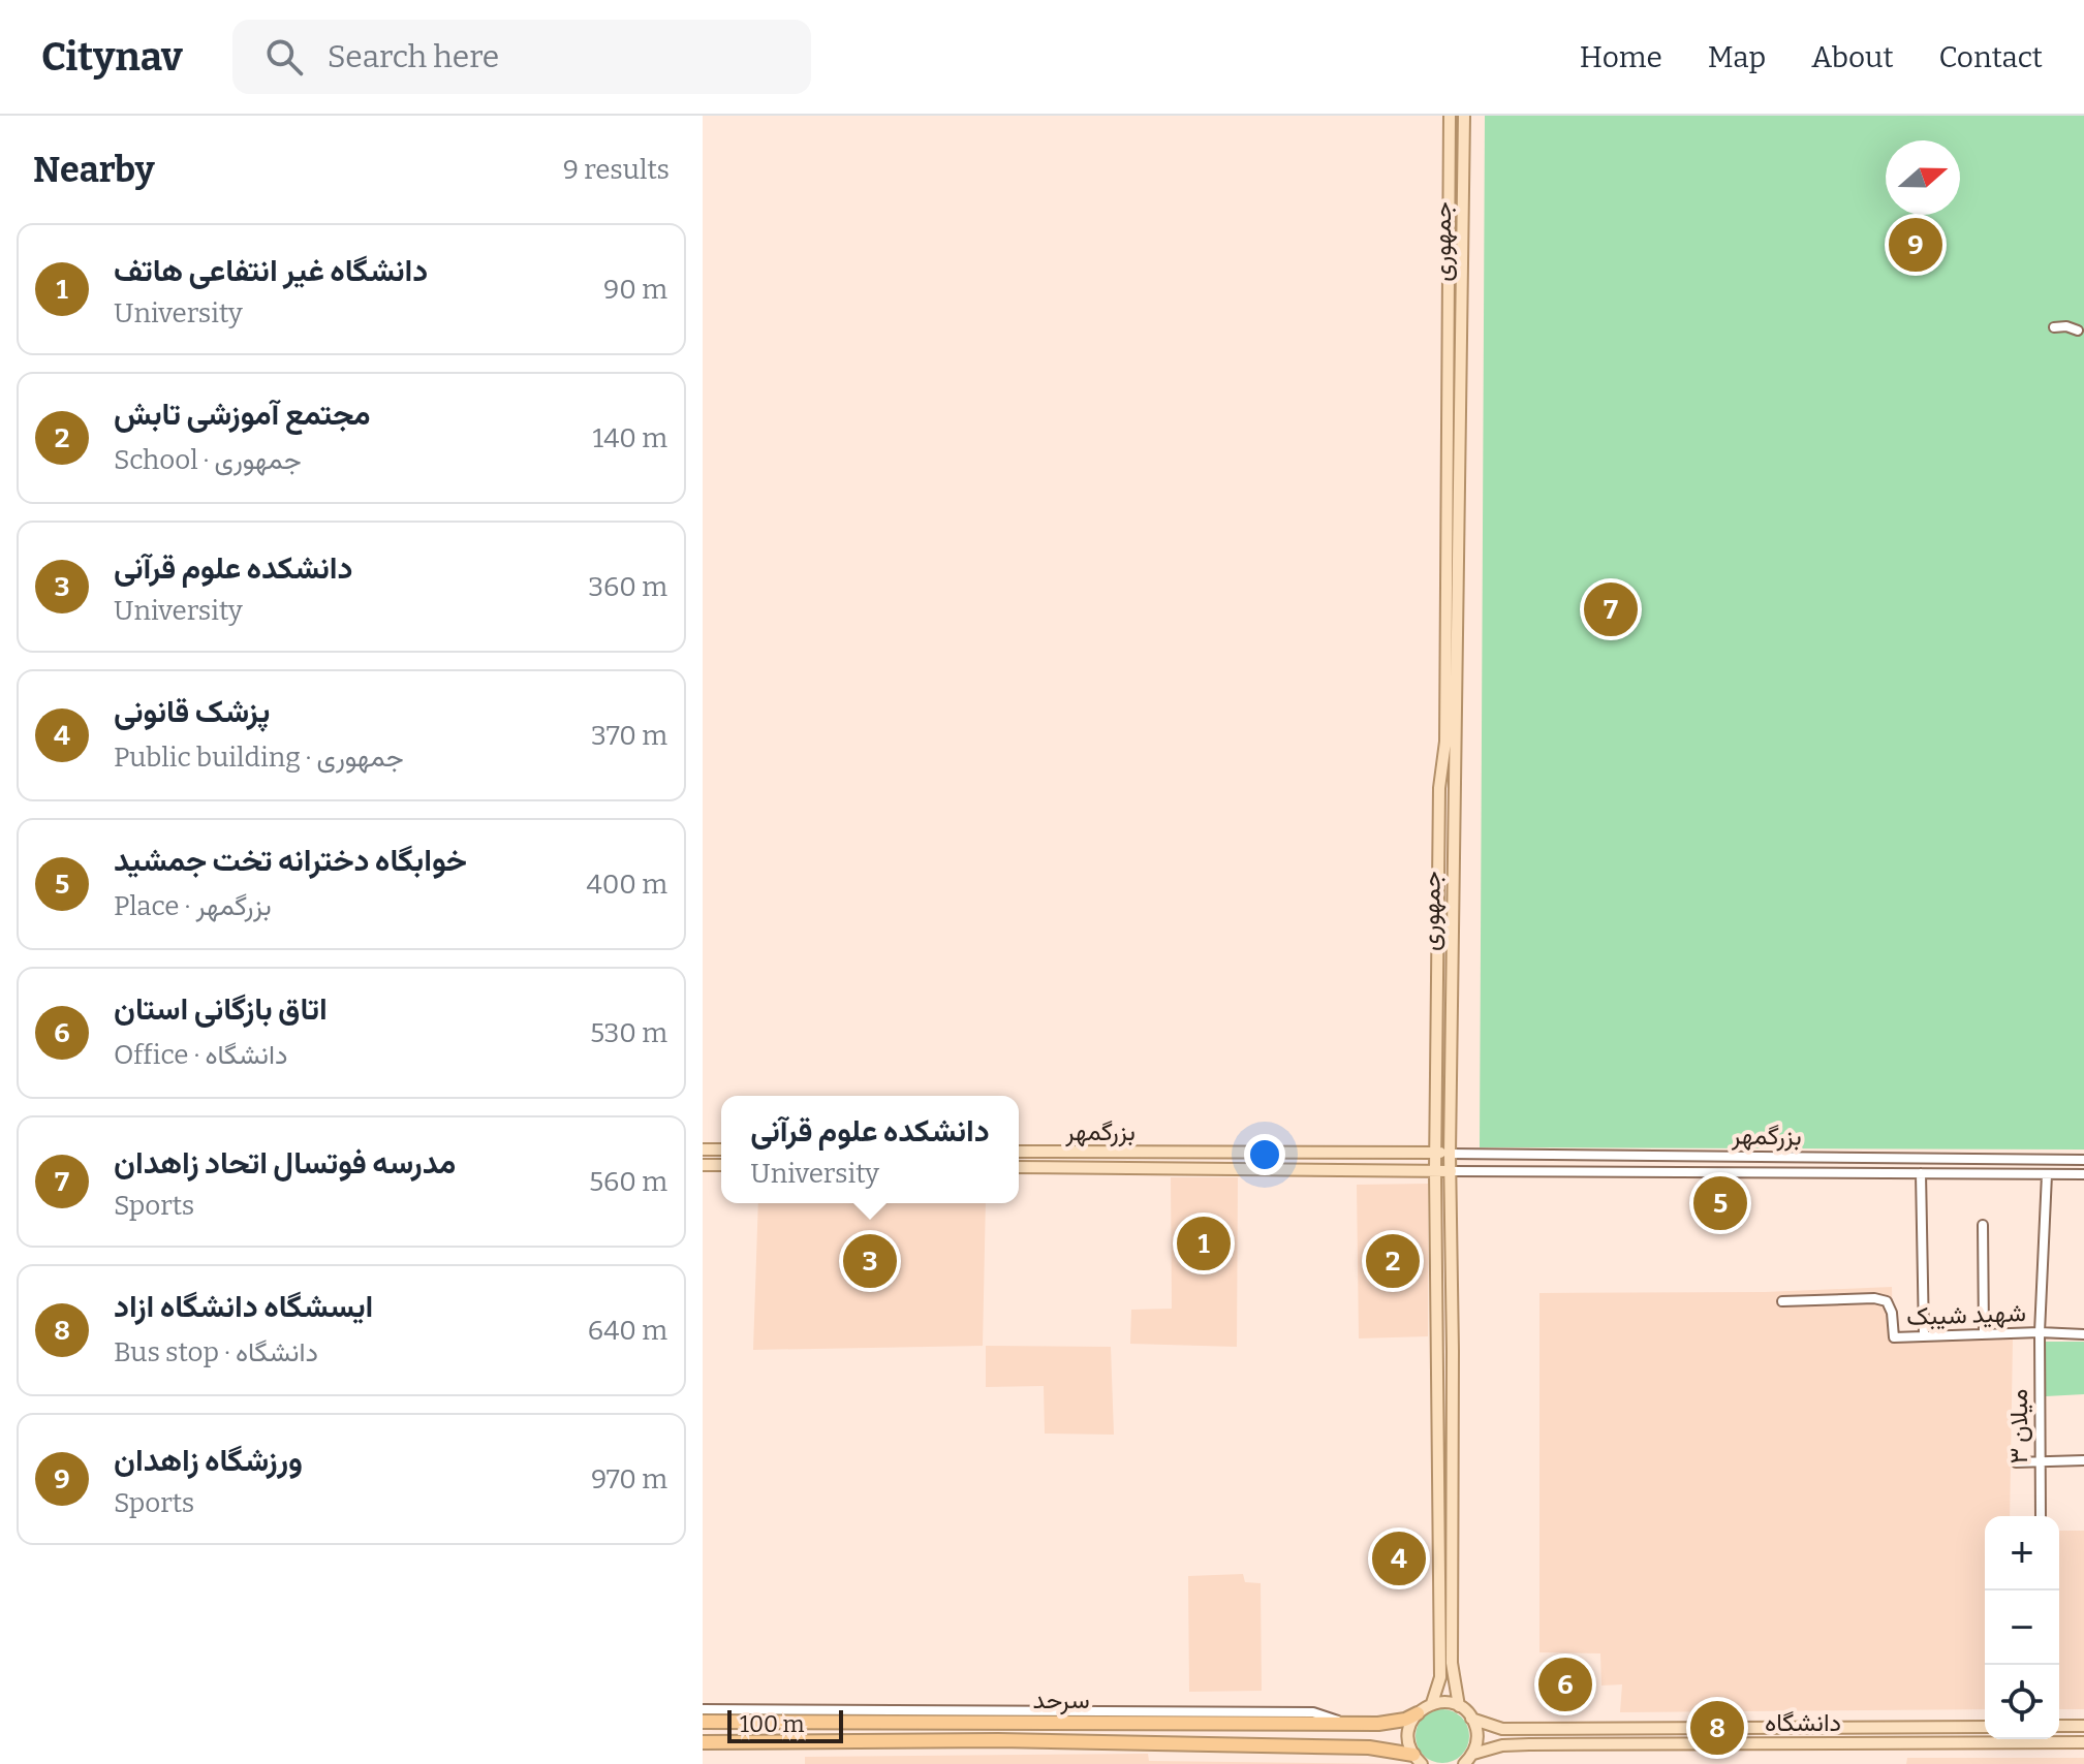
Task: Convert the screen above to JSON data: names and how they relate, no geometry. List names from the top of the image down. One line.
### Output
{"streets":{"highway":["سرحد"],"main road":["جمهوری","بزرگمهر","دانشگاه"],"street":["شهید شیبک","میلان ۳"]},"crossings":[["جمهوری","بزرگمهر"],["بزرگمهر","میلان ۳"],["شهید شیبک","میلان ۳"]],"scale_bar":"100 m","north":"right","page":{"header":"Citynav","search":"Search here","nav":["Home","Map","About","Contact"],"heading":["Nearby","9 results"],"pins":["9","7","5","1","2","3","4","6","8"],"list":[{"mark":"1","name":"دانشگاه غیر انتفاعی هاتف","note":"University","value":"90 m"},{"mark":"2","name":"مجتمع آموزشی تابش","note":"School · جمهوری","value":"140 m"},{"mark":"3","name":"دانشکده علوم قرآنی","note":"University","value":"360 m"},{"mark":"4","name":"پزشک قانونی","note":"Public building · جمهوری","value":"370 m"},{"mark":"5","name":"خوابگاه دخترانه تخت جمشید","note":"Place · بزرگمهر","value":"400 m"},{"mark":"6","name":"اتاق بازگانی استان","note":"Office · دانشگاه","value":"530 m"},{"mark":"7","name":"مدرسه فوتسال اتحاد زاهدان","note":"Sports","value":"560 m"},{"mark":"8","name":"ایسشگاه دانشگاه ازاد","note":"Bus stop · دانشگاه","value":"640 m"},{"mark":"9","name":"ورزشگاه زاهدان","note":"Sports","value":"970 m"}],"popup":["دانشکده علوم قرآنی","University"],"map_buttons":["+","−"],"scale":"100 m"}}
